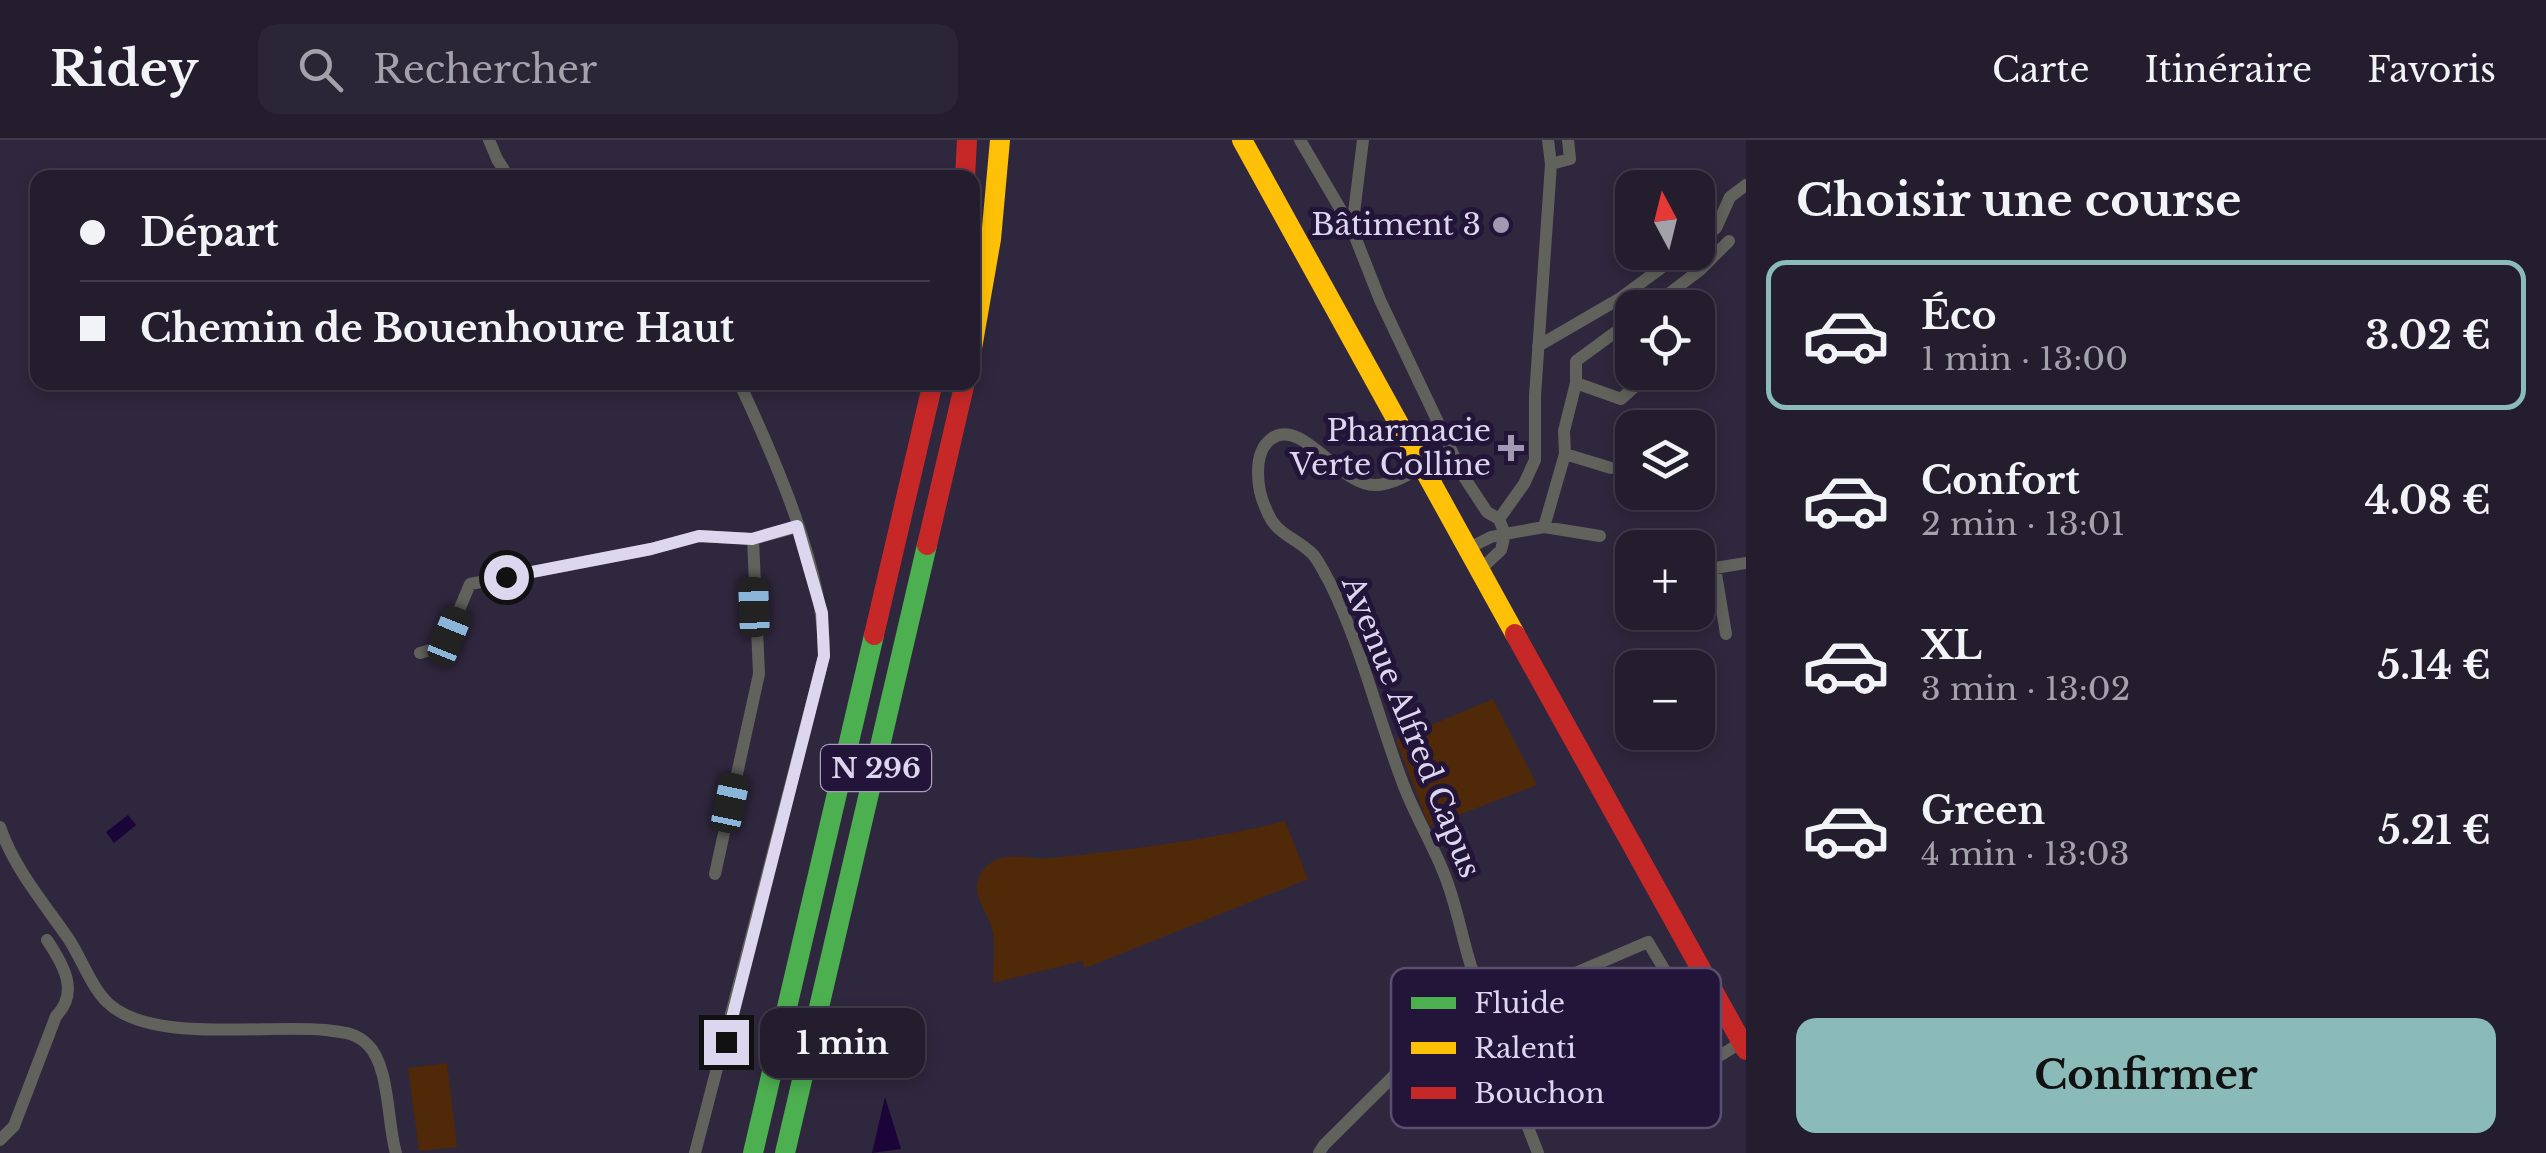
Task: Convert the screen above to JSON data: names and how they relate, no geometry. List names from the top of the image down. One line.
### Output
{"streets":{"main road":["N 296"],"street":["Avenue Alfred Capus"]},"places":{"other":["Bâtiment 3"],"health":["Pharmacie Verte Colline"]},"legend":["Fluide","Ralenti","Bouchon"],"north":"top","page":{"header":"Ridey","search":"Rechercher","nav":["Carte","Itinéraire","Favoris"],"heading":"Choisir une course","map_buttons":["+","−"],"banner":["Départ","Chemin de Bouenhoure Haut"],"list":[{"name":"Éco","note":"1 min · 13:00","value":"3.02 €"},{"name":"Confort","note":"2 min · 13:01","value":"4.08 €"},{"name":"XL","note":"3 min · 13:02","value":"5.14 €"},{"name":"Green","note":"4 min · 13:03","value":"5.21 €"}],"buttons":"Confirmer","bubble":"1 min"}}
